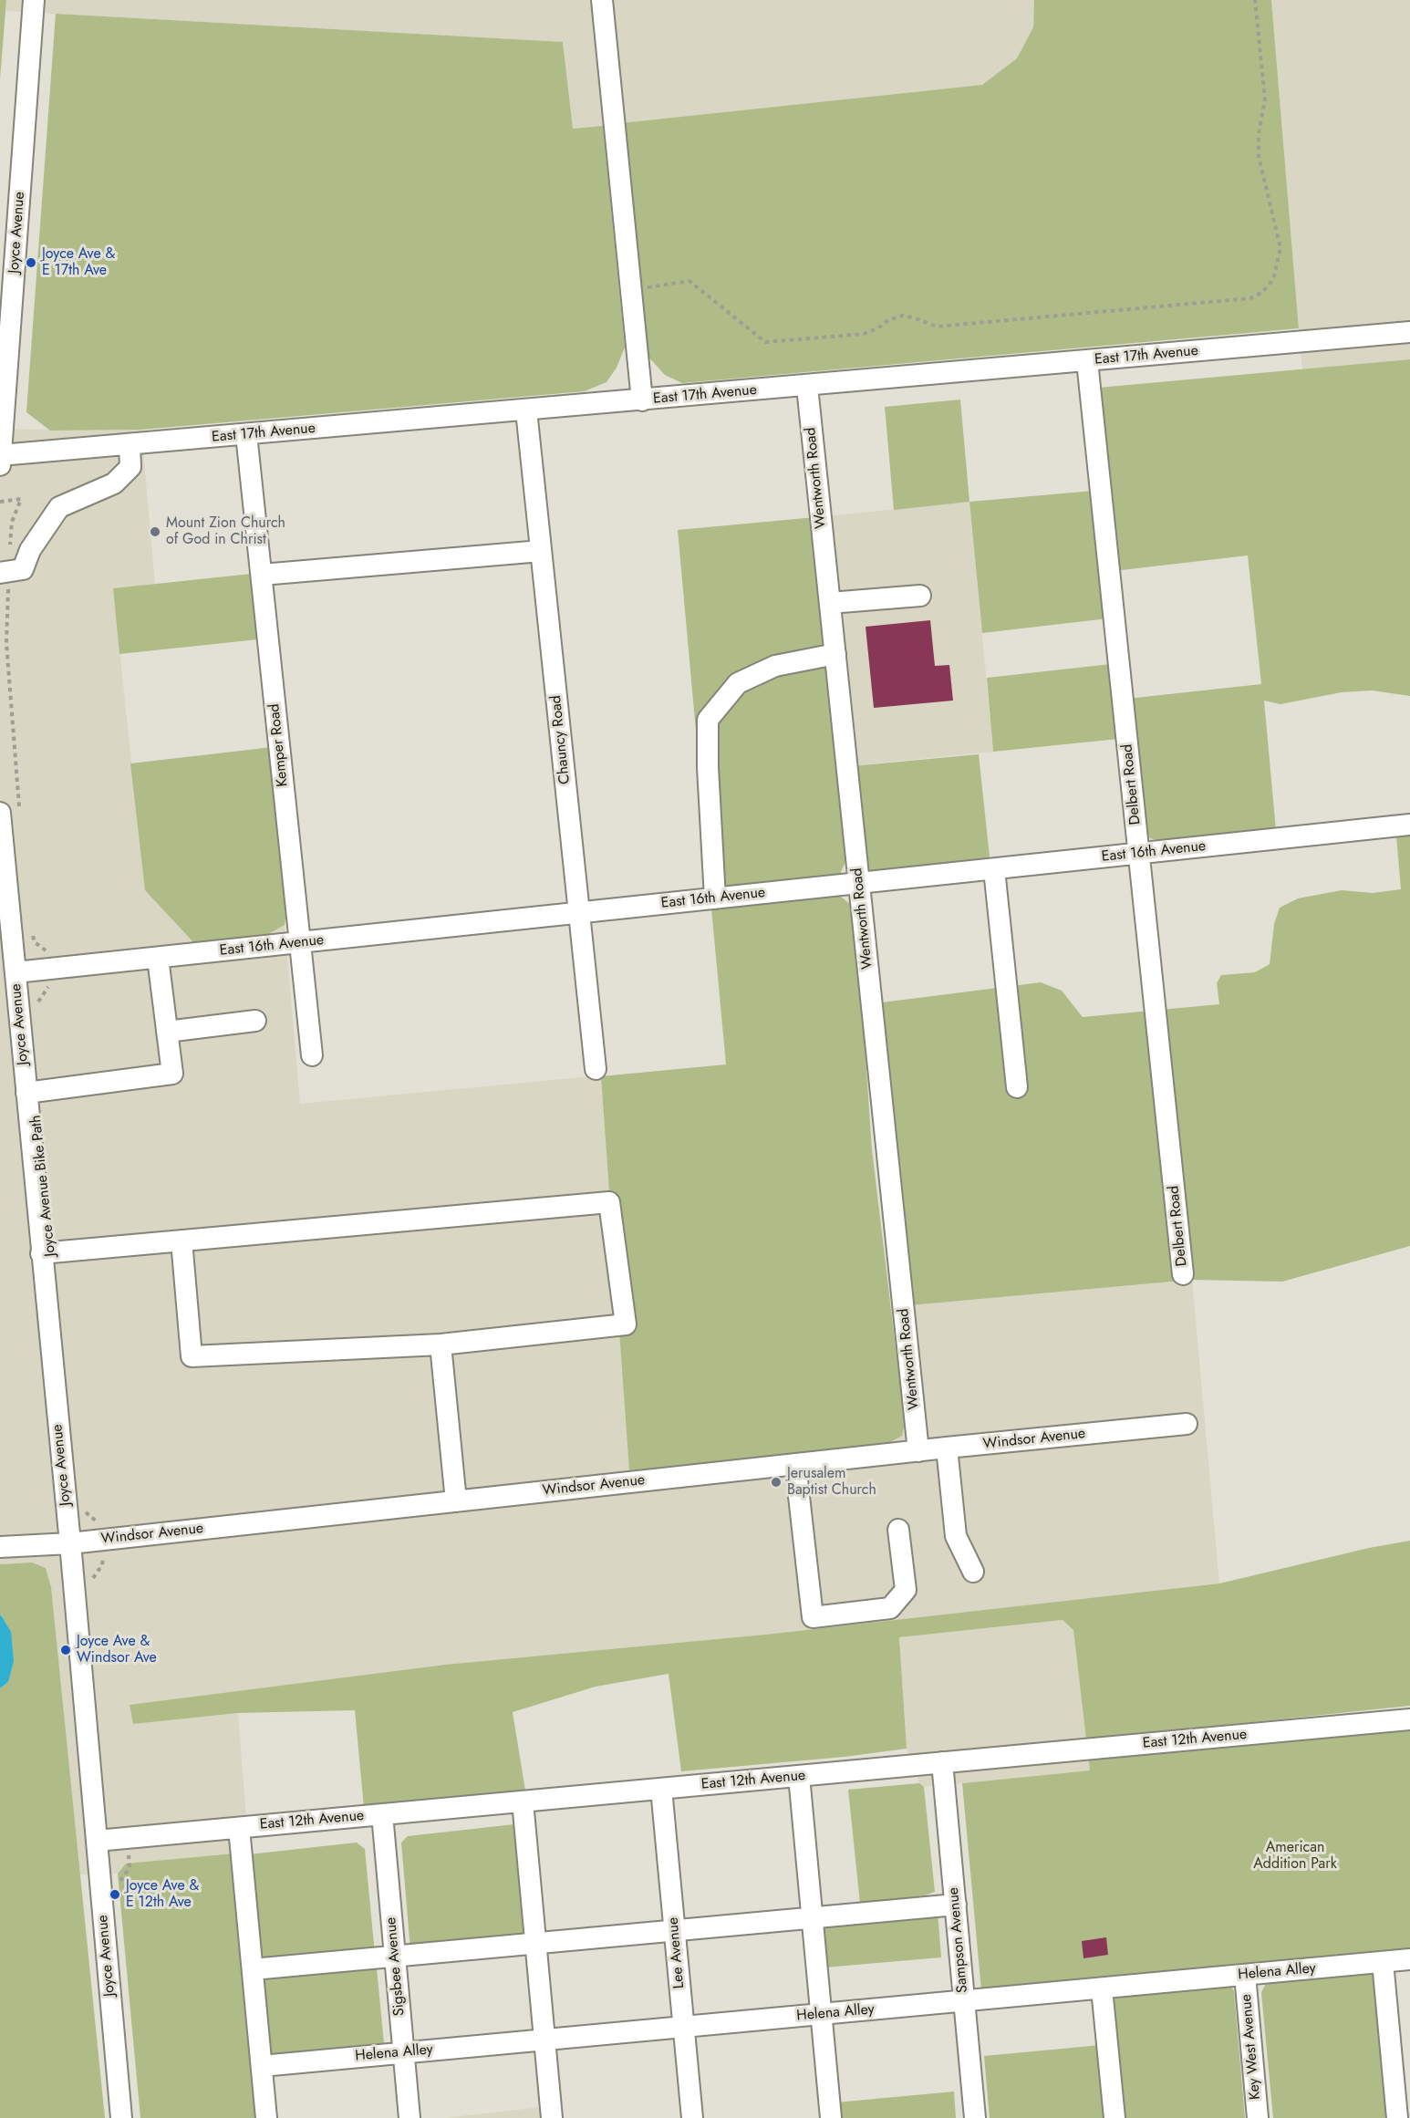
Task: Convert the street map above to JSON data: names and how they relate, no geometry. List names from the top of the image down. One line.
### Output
{"streets":{"street":["Joyce Avenue","East 17th Avenue","Wentworth Road","Chauncy Road","Kemper Road","Delbert Road","East 16th Avenue","Windsor Avenue","East 12th Avenue","Sampson Avenue","Lee Avenue","Sigsbee Avenue","Helena Alley","Key West Avenue"]},"crossings":[["Joyce Avenue","East 17th Avenue"],["Joyce Avenue","East 16th Avenue"],["Joyce Avenue","Windsor Avenue"],["Joyce Avenue","East 12th Avenue"],["East 17th Avenue","Wentworth Road"],["East 17th Avenue","Chauncy Road"],["East 17th Avenue","Kemper Road"],["East 17th Avenue","Delbert Road"],["Wentworth Road","East 16th Avenue"],["Wentworth Road","Windsor Avenue"],["Chauncy Road","East 16th Avenue"],["Kemper Road","East 16th Avenue"],["Delbert Road","East 16th Avenue"],["East 12th Avenue","Sampson Avenue"],["East 12th Avenue","Lee Avenue"],["East 12th Avenue","Sigsbee Avenue"],["Sampson Avenue","Helena Alley"],["Lee Avenue","Helena Alley"],["Sigsbee Avenue","Helena Alley"],["Helena Alley","Key West Avenue"]],"parks":["American Addition Park"],"places":["Joyce Ave & E 17th Ave","Mount Zion Church of God in Christ","Jerusalem Baptist Church","Joyce Ave & Windsor Ave","Joyce Ave & E 12th Ave"]}
